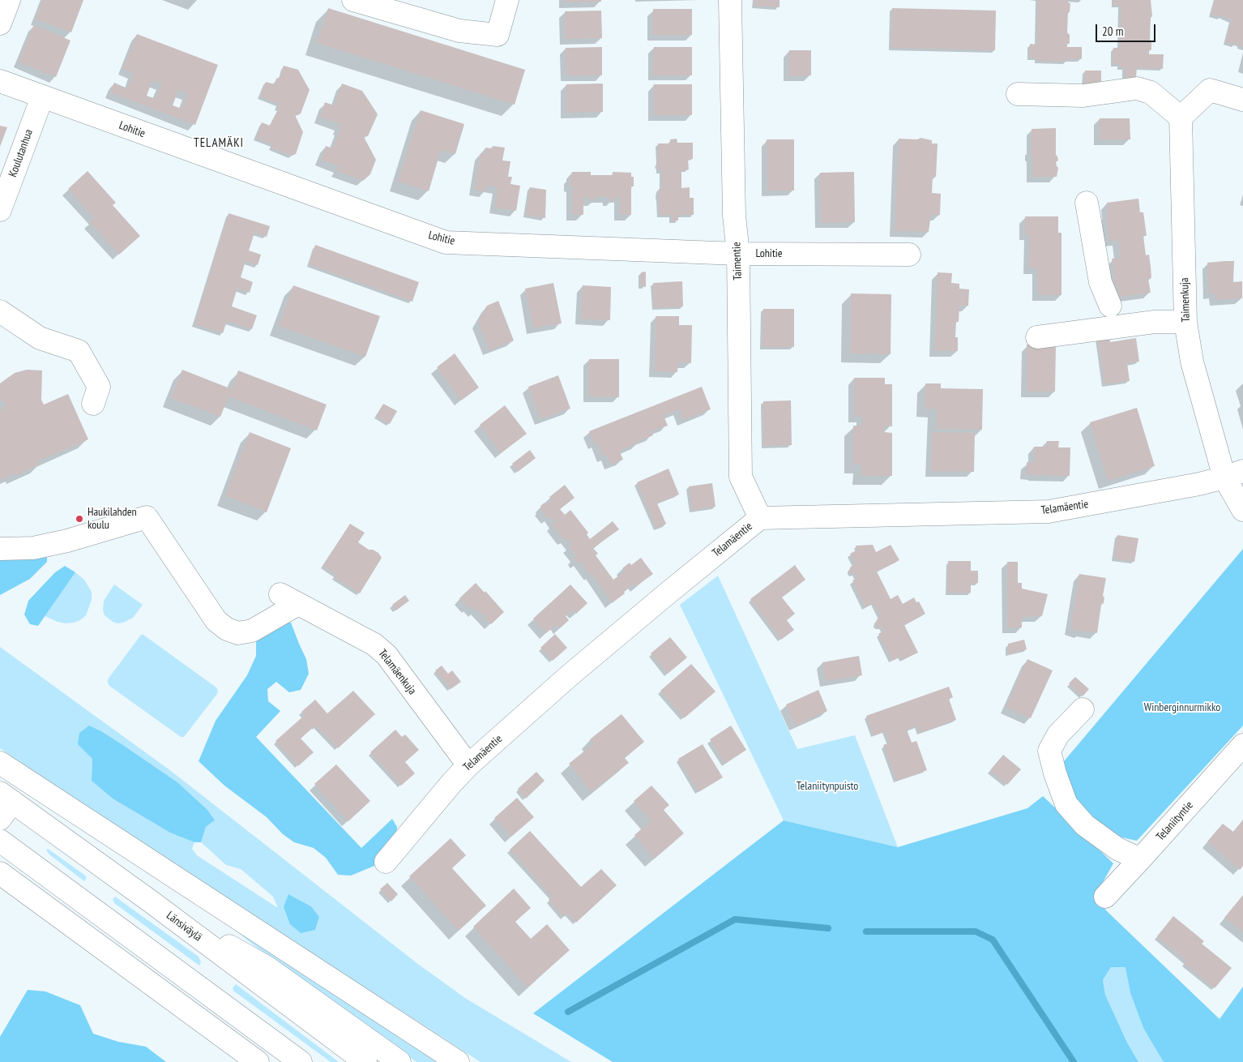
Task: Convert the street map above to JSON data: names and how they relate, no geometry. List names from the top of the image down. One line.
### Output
{"streets":{"main road":["Lohitie","Koulutanhua","Taimentie","Taimenkuja","Telamäentie","Telamäenkuja","Telaniityntie","Länsiväylä"]},"crossings":[["Lohitie","Koulutanhua"],["Lohitie","Taimentie"],["Taimentie","Telamäentie"],["Taimenkuja","Telamäentie"],["Telamäentie","Telamäenkuja"]],"districts":["TELAMÄKI"],"parks":["Winberginnurmikko","Telaniitynpuisto"],"places":["Haukilahden koulu"],"scale_bar":"20 m"}
